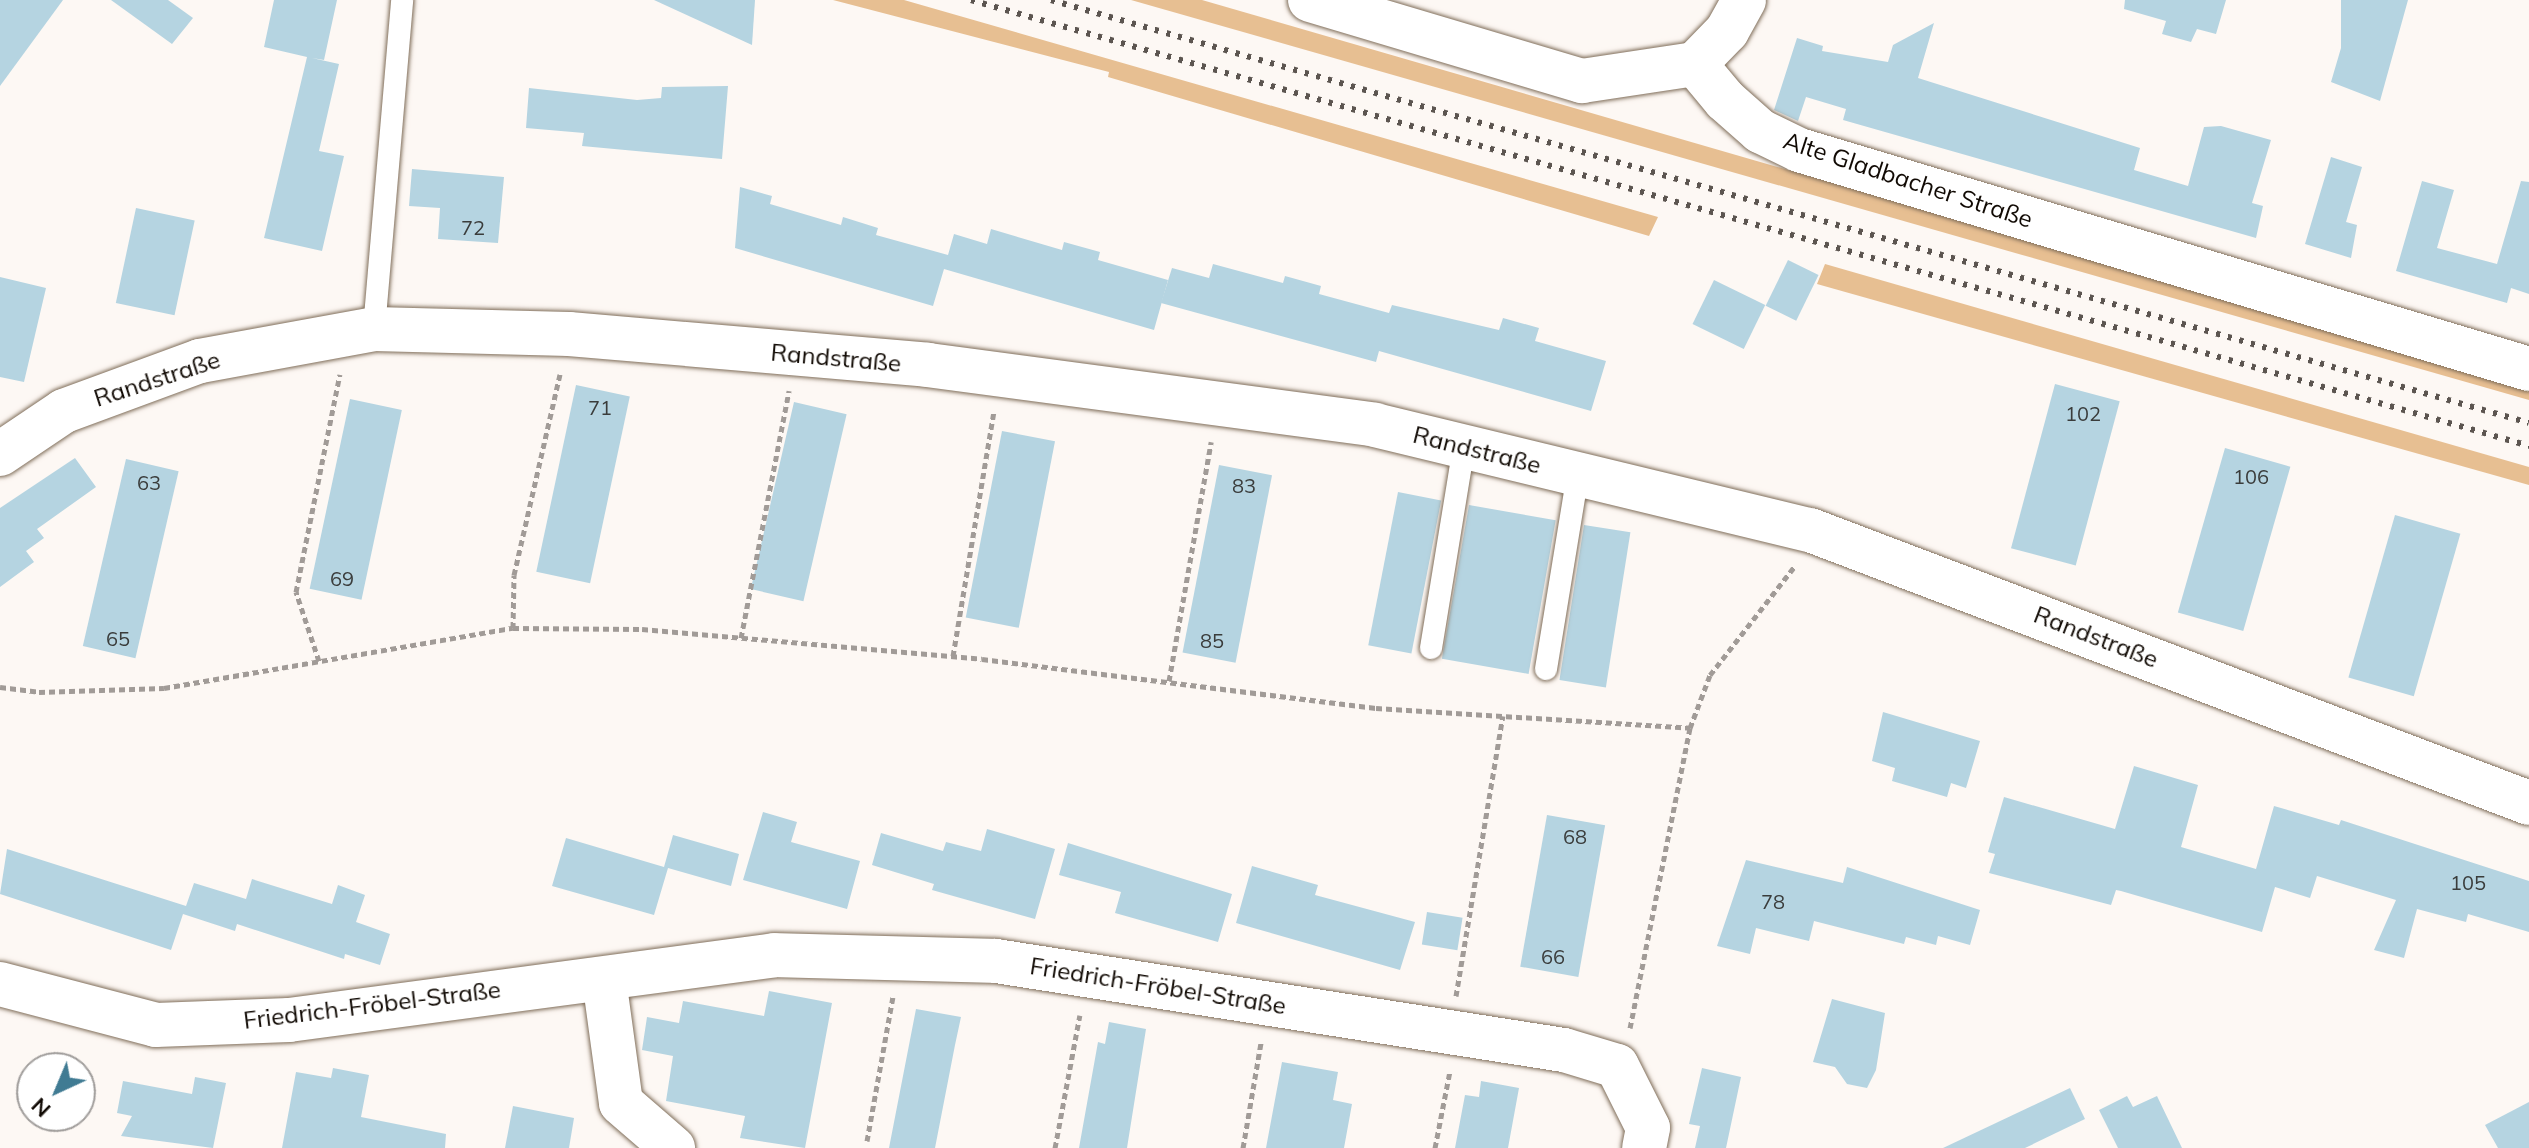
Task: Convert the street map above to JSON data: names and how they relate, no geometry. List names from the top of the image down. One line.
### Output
{"streets":{"street":["Alte Gladbacher Straße","Randstraße","Friedrich-Fröbel-Straße"]},"house_numbers":["72","71","102","106","63","83","69","65","85","68","105","78","66"],"north":"bottom left"}
